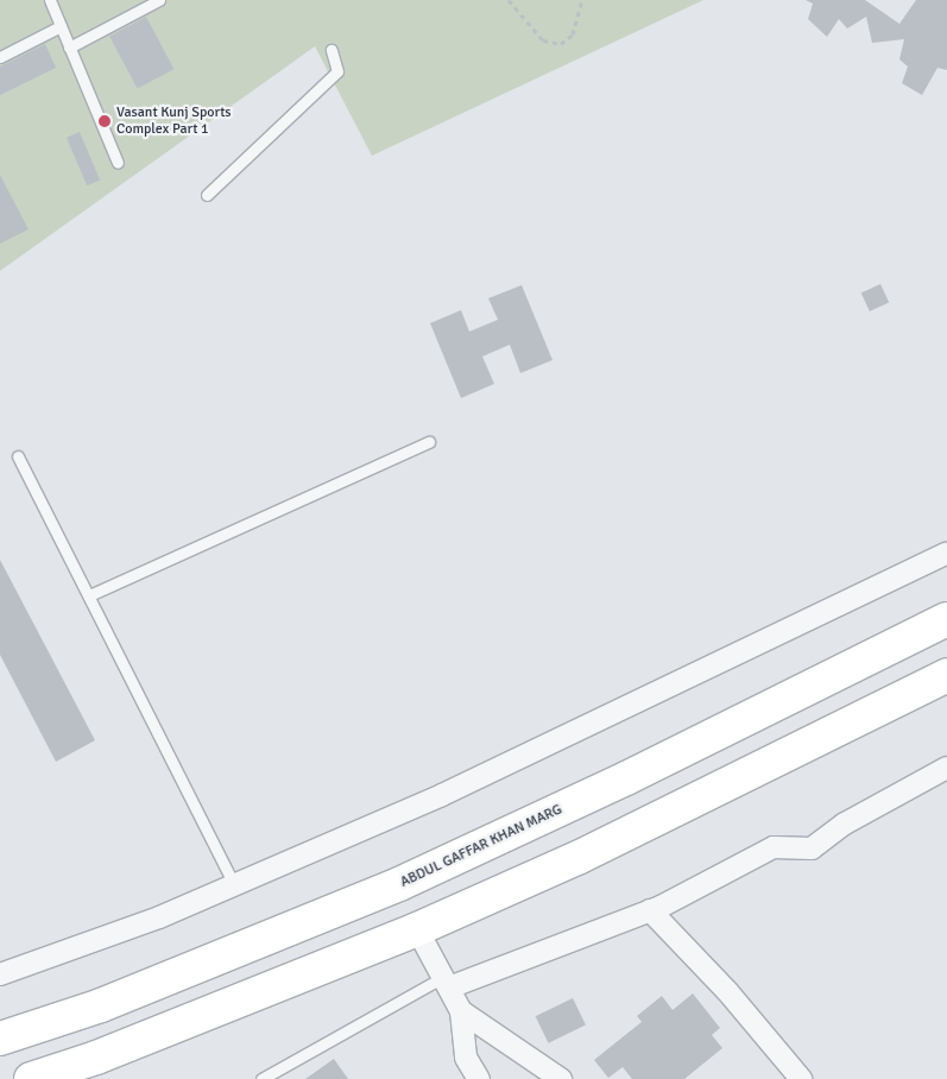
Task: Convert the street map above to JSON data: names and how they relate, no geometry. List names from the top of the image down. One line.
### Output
{"streets":{"main road":["ABDUL GAFFAR KHAN MARG"]},"places":["Vasant Kunj Sports Complex Part 1"]}
